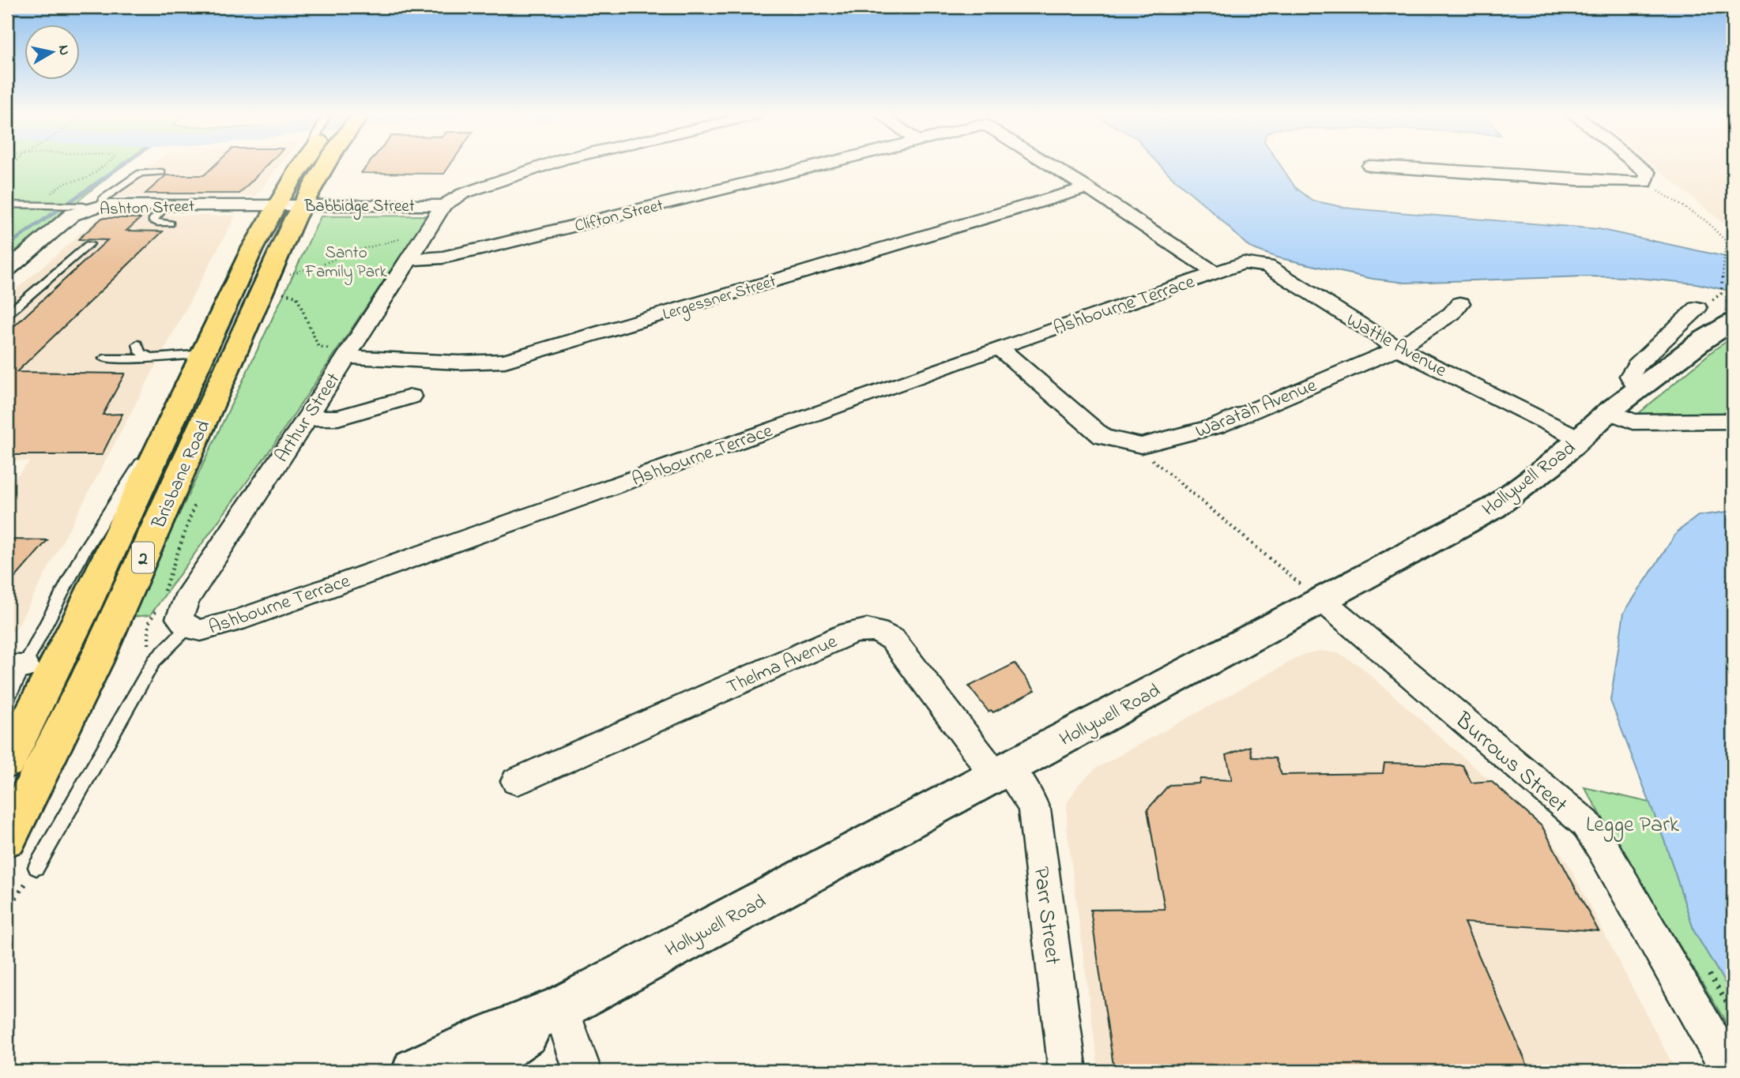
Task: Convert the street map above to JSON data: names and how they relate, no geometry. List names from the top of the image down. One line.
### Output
{"streets":{"highway":["Brisbane Road","2"],"main road":["Hollywell Road"],"street":["Babbidge Street","Ashton Street","Clifton Street","Lergessner Street","Ashbourne Terrace","Wattle Avenue","Waratah Avenue","Arthur Street","Thelma Avenue","Burrows Street","Parr Street"]},"crossings":[["Babbidge Street","Ashton Street"],["Babbidge Street","Arthur Street"],["Babbidge Street","Brisbane Road"],["Ashton Street","Brisbane Road"],["Clifton Street","Lergessner Street"],["Clifton Street","Arthur Street"],["Lergessner Street","Arthur Street"],["Ashbourne Terrace","Wattle Avenue"],["Ashbourne Terrace","Waratah Avenue"],["Ashbourne Terrace","Arthur Street"],["Wattle Avenue","Waratah Avenue"],["Wattle Avenue","Hollywell Road"],["Hollywell Road","Thelma Avenue"],["Hollywell Road","Burrows Street"],["Hollywell Road","Parr Street"],["Thelma Avenue","Parr Street"]],"parks":["Santo Family Park","Legge Park"],"north":"right"}
